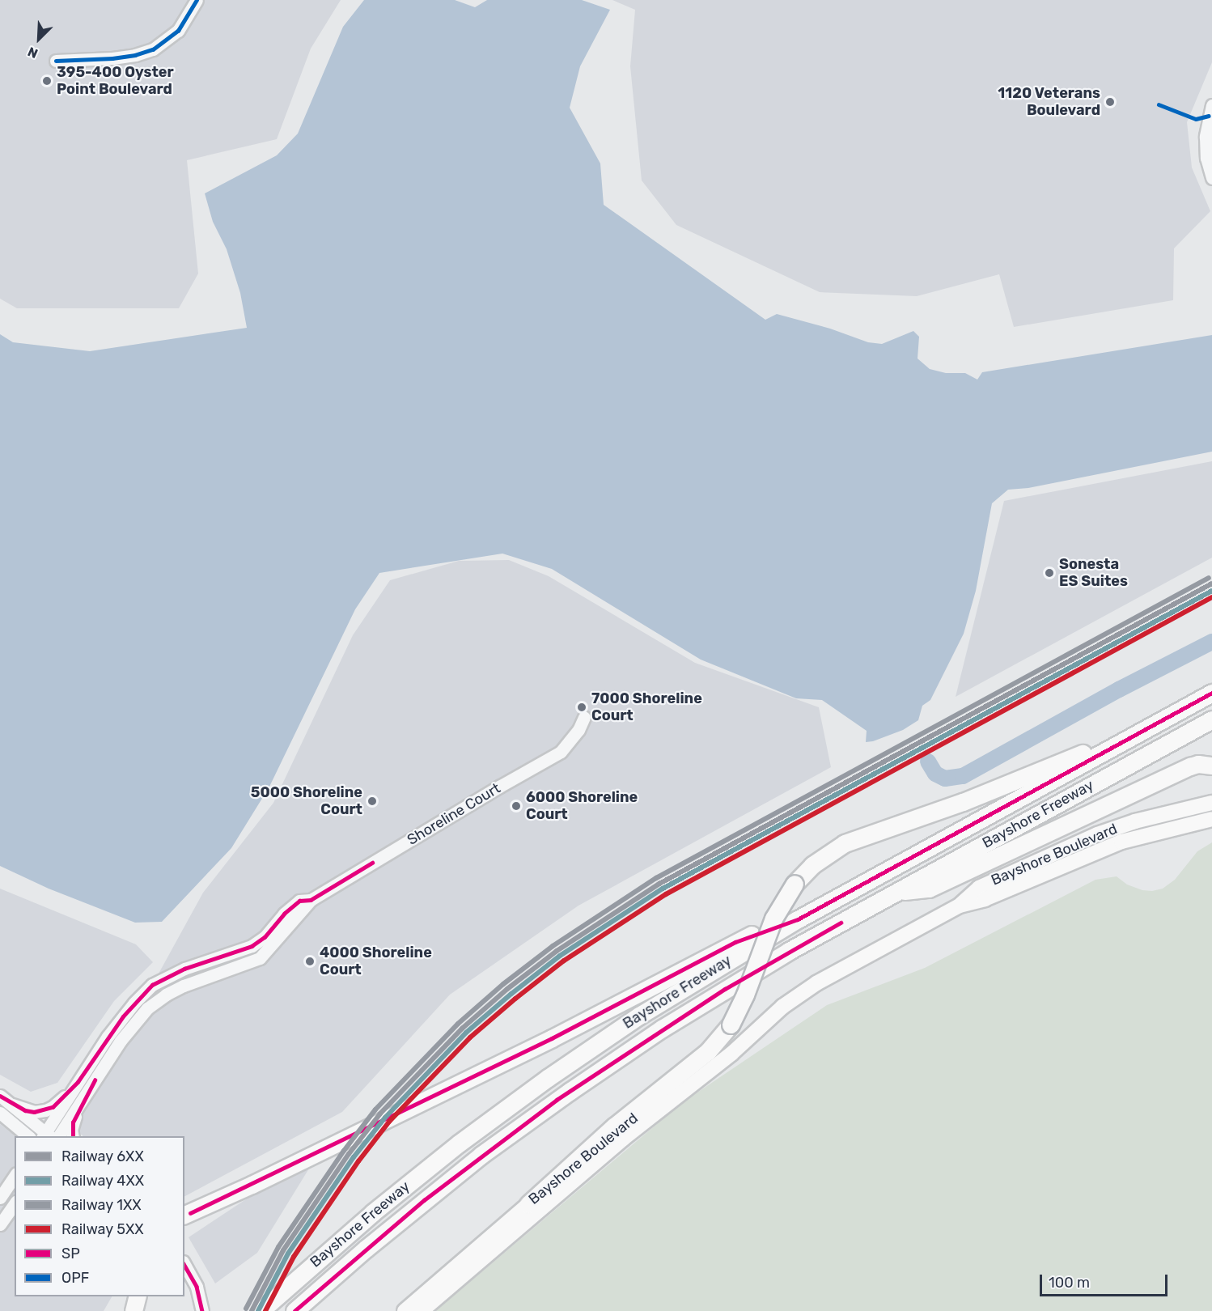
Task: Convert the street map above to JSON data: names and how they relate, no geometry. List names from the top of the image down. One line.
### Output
{"streets":{"highway":["Bayshore Freeway"],"main road":["Bayshore Boulevard"],"street":["Shoreline Court"]},"places":["395-400 Oyster Point Boulevard","1120 Veterans Boulevard","Sonesta ES Suites","7000 Shoreline Court","5000 Shoreline Court","6000 Shoreline Court","4000 Shoreline Court"],"lines":["transit line OPF","rail line 1XX","rail line 6XX","rail line 4XX","rail line 5XX","transit line SP"],"legend":["Railway 6XX","Railway 4XX","Railway 1XX","Railway 5XX","SP","OPF"],"scale_bar":"100 m","north":"bottom left"}
